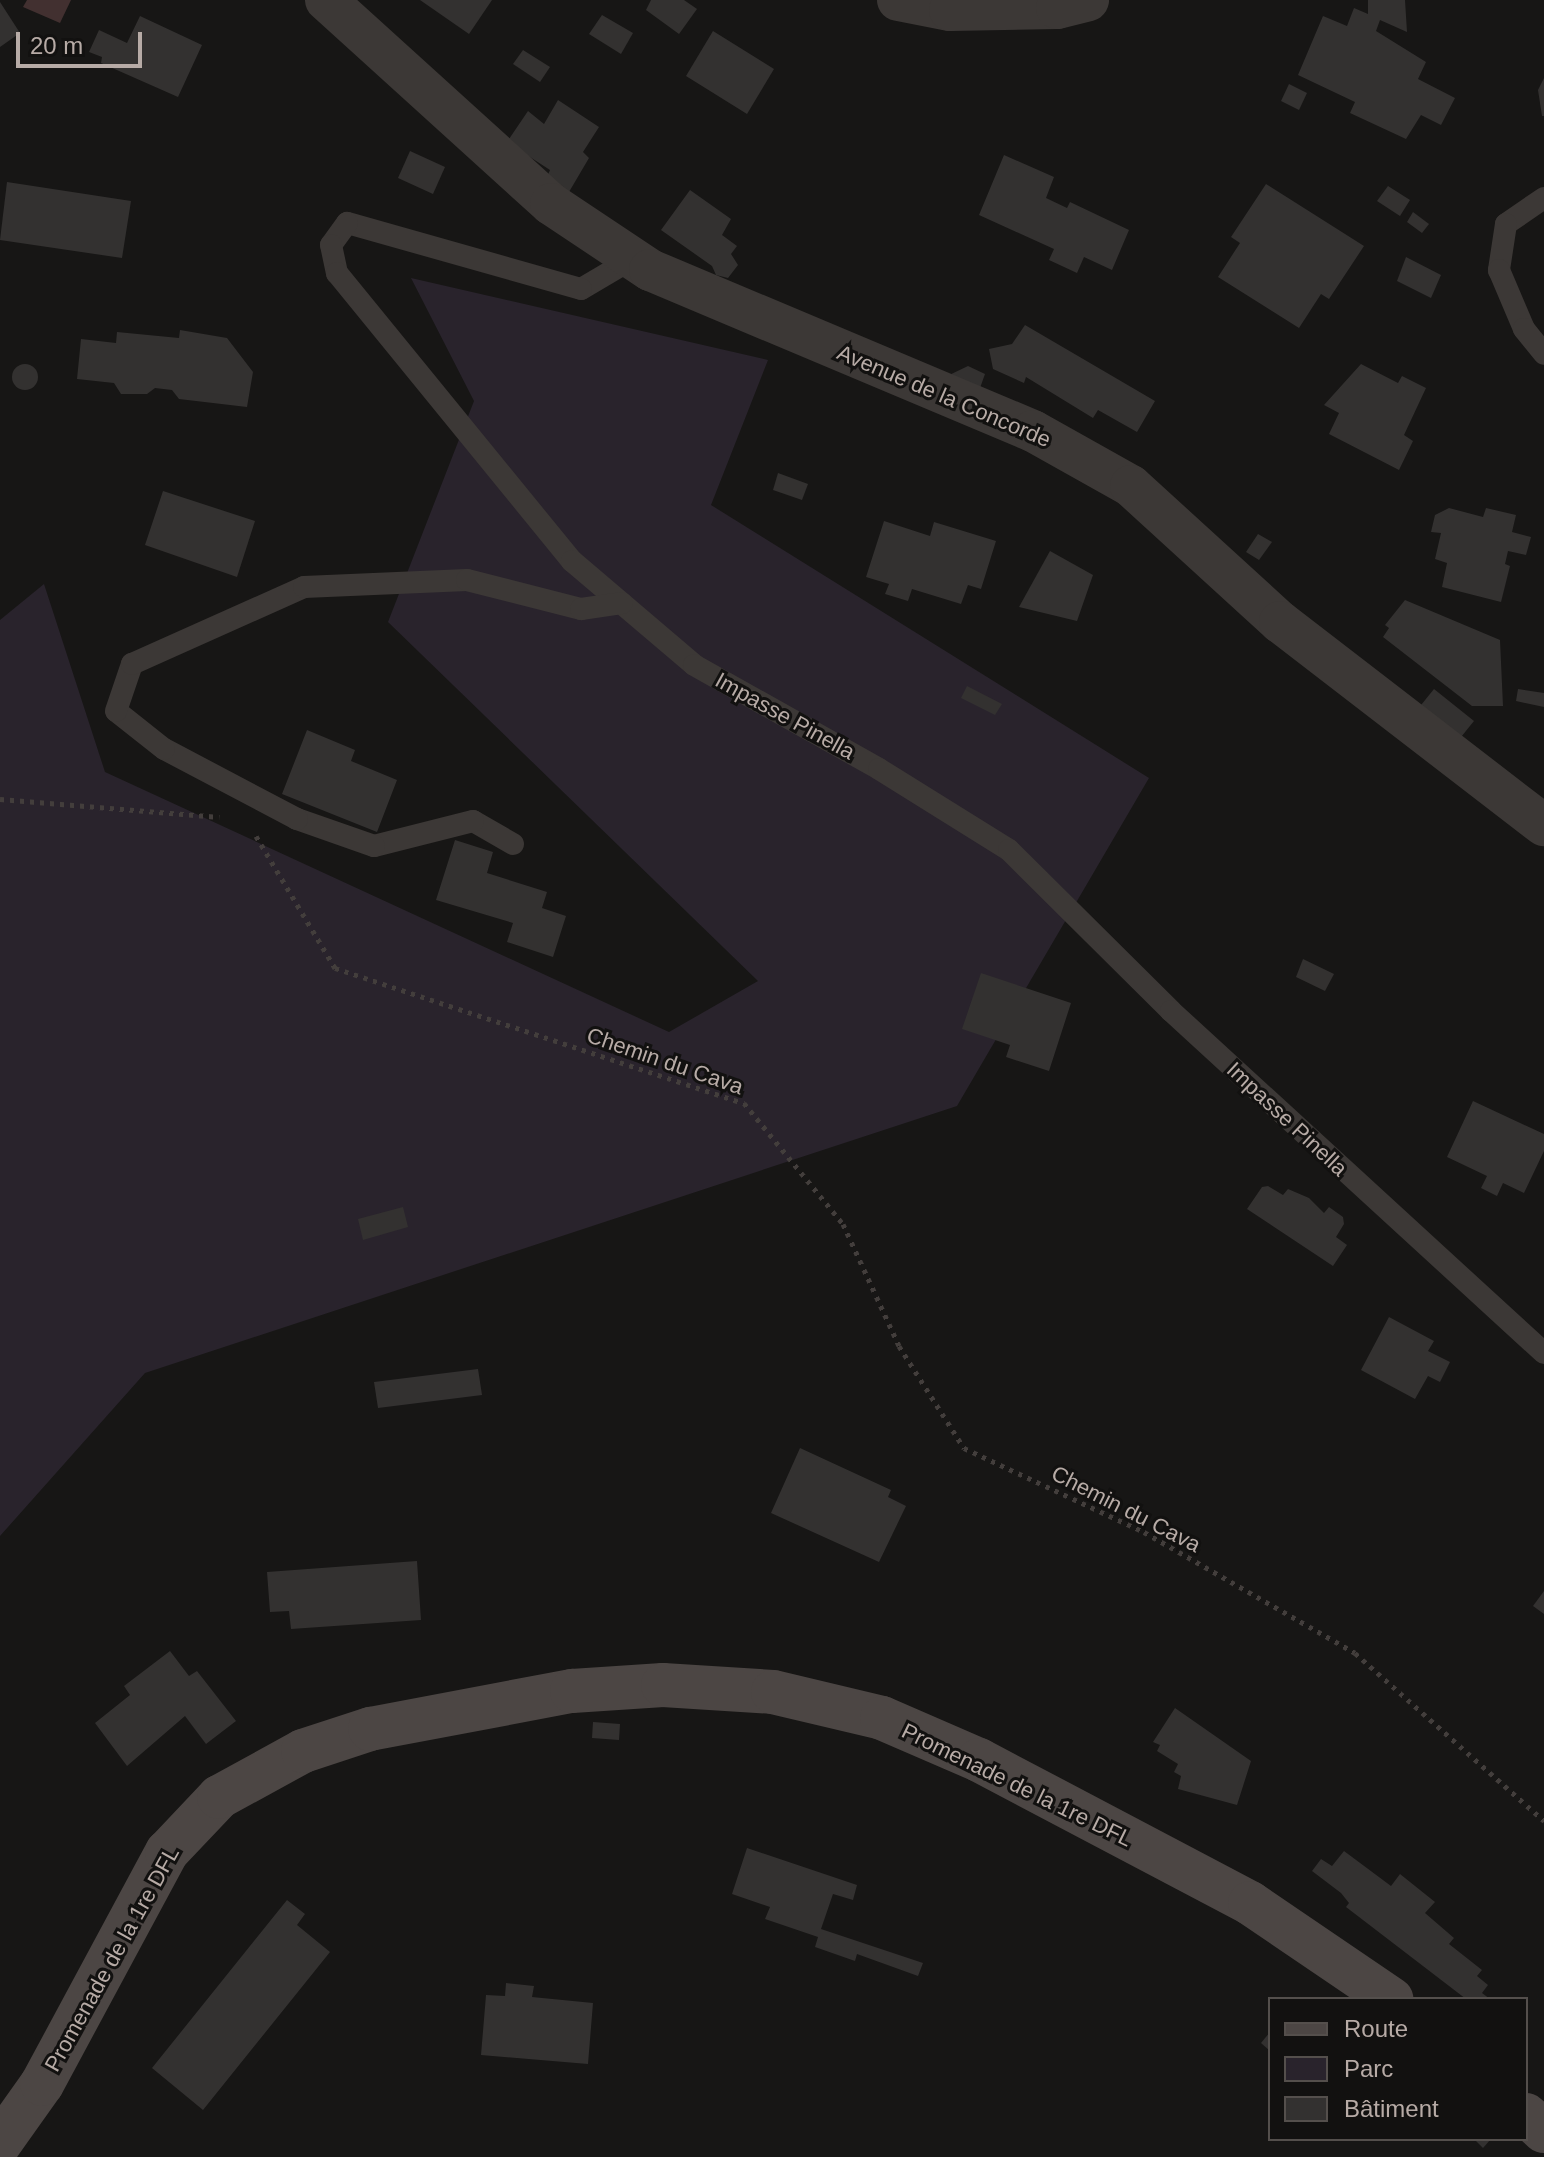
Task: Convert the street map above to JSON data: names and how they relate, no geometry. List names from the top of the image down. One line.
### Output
{"streets":{"street":["Avenue de la Concorde","Promenade de la 1re DFL"],"lane":["Impasse Pinella"],"path":["Chemin du Cava"]},"crossings":[["Avenue de la Concorde","Impasse Pinella"]],"legend":["Route","Parc","Bâtiment"],"scale_bar":"20 m"}
